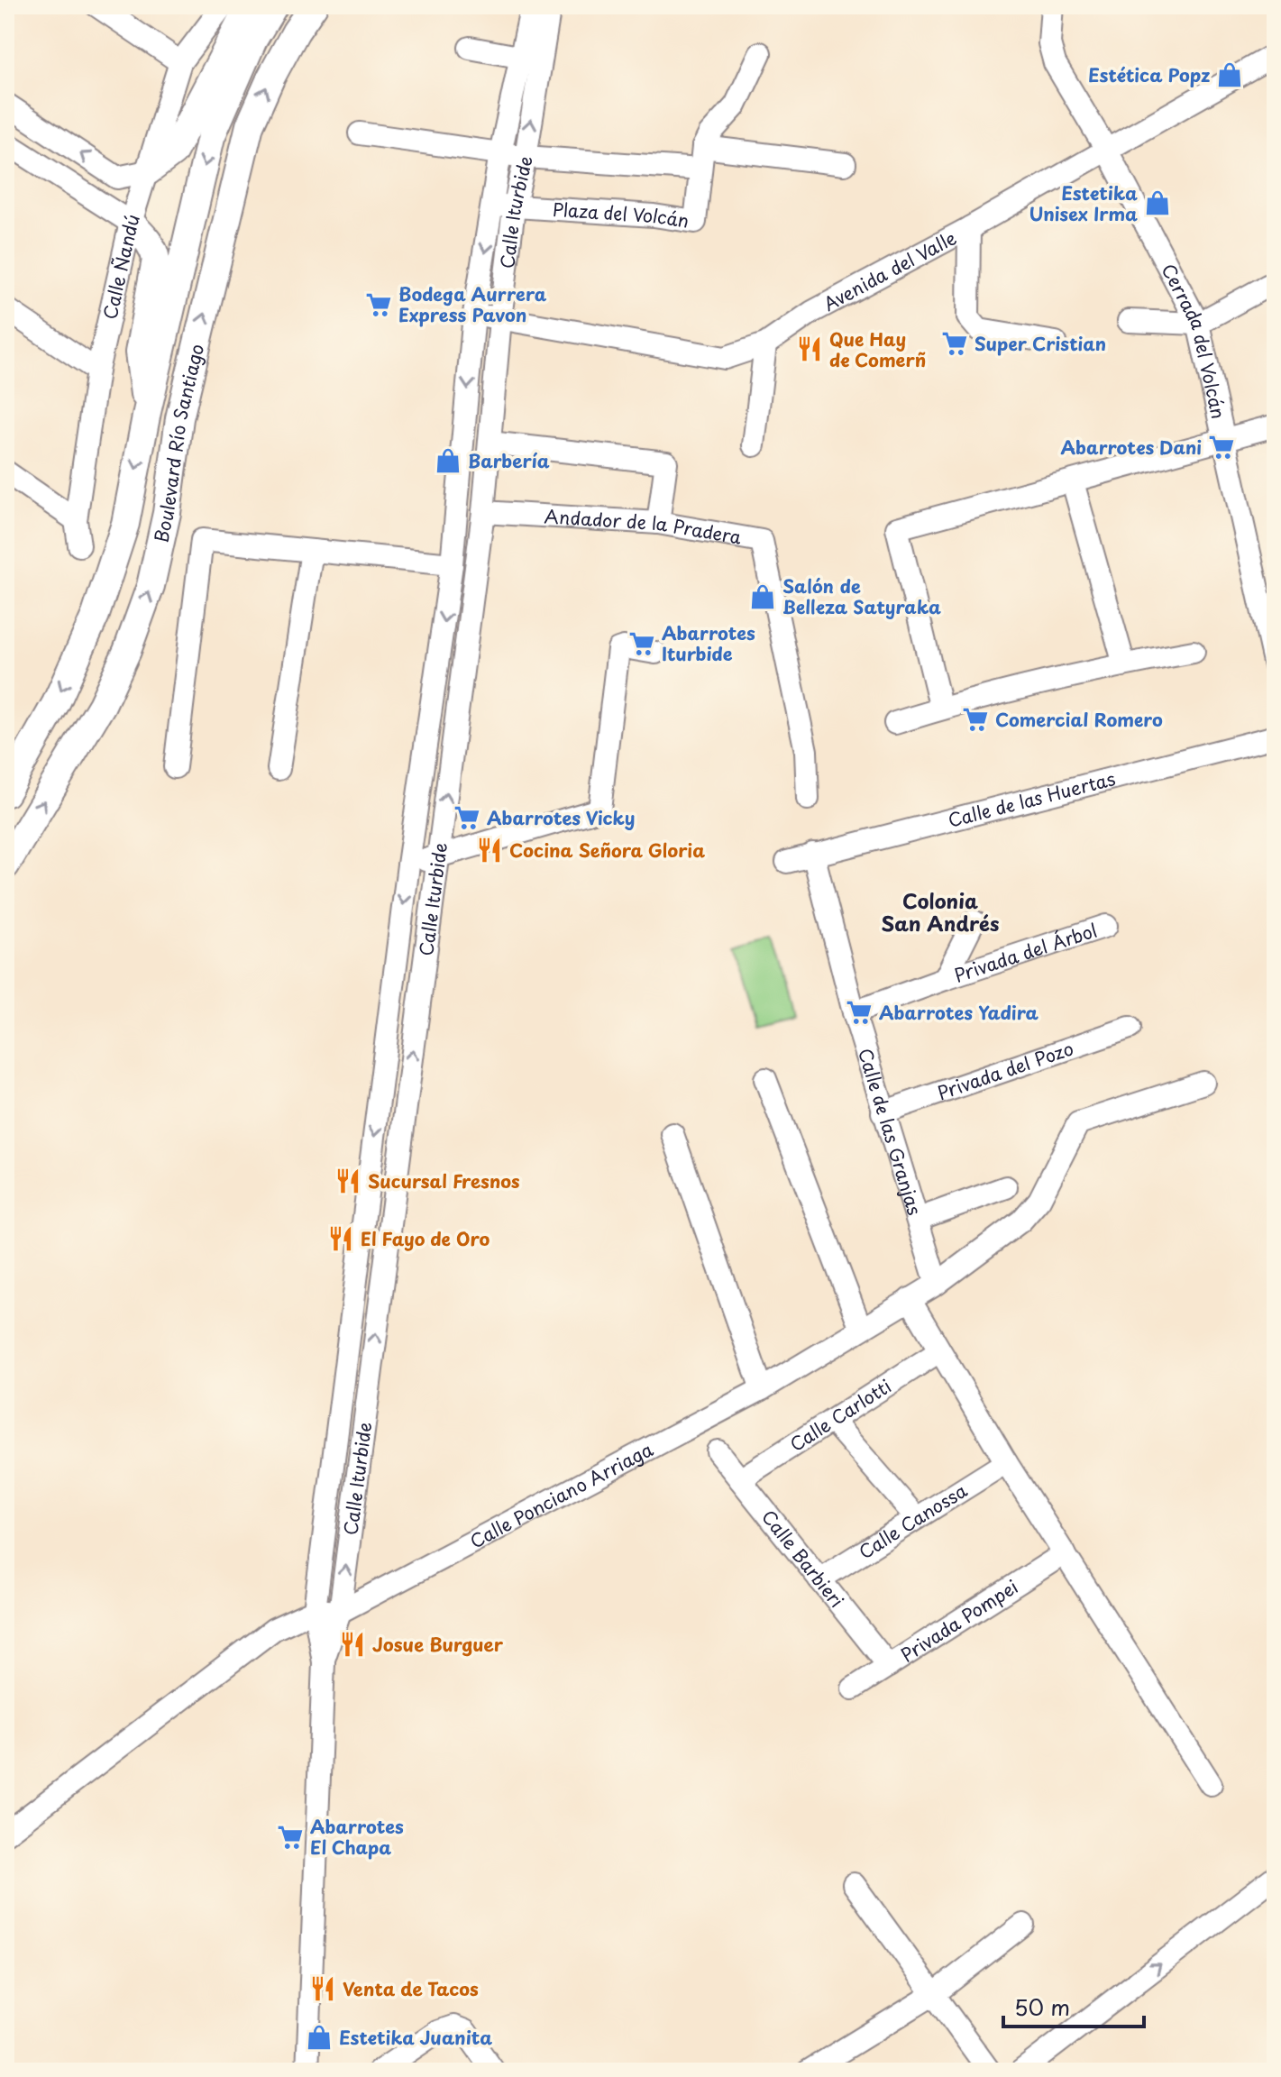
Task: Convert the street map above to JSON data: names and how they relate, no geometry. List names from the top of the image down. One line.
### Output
{"streets":{"main road":["Boulevard Río Santiago"],"street":["Calle Iturbide","Plaza del Volcán","Calle Ñandú","Avenida del Valle","Cerrada del Volcán","Andador de la Pradera","Calle de las Huertas","Privada del Árbol","Privada del Pozo","Calle de las Granjas","Calle Carlotti","Calle Ponciano Arriaga","Calle Canossa","Calle Barbieri","Privada Pompei"]},"crossings":[["Calle Iturbide","Plaza del Volcán"],["Calle Iturbide","Avenida del Valle"],["Calle Iturbide","Andador de la Pradera"],["Calle Iturbide","Calle Ponciano Arriaga"],["Avenida del Valle","Cerrada del Volcán"],["Calle de las Huertas","Calle de las Granjas"],["Privada del Árbol","Calle de las Granjas"],["Privada del Pozo","Calle de las Granjas"],["Calle de las Granjas","Calle Ponciano Arriaga"],["Calle Carlotti","Calle Barbieri"],["Calle Canossa","Calle Barbieri"],["Calle Barbieri","Privada Pompei"]],"districts":["Colonia San Andrés"],"places":{"shop":["Estética Popz","Estetika Unisex Irma","Barbería","Salón de Belleza Satyraka","Estetika Juanita"],"supermarket":["Bodega Aurrera Express Pavon","Super Cristian","Abarrotes Dani","Abarrotes Iturbide","Comercial Romero","Abarrotes Vicky","Abarrotes Yadira","Abarrotes El Chapa"],"restaurant":["Que Hay de Comerñ","Cocina Señora Gloria","Sucursal Fresnos","El Fayo de Oro","Josue Burguer","Venta de Tacos"]},"scale_bar":"50 m"}
